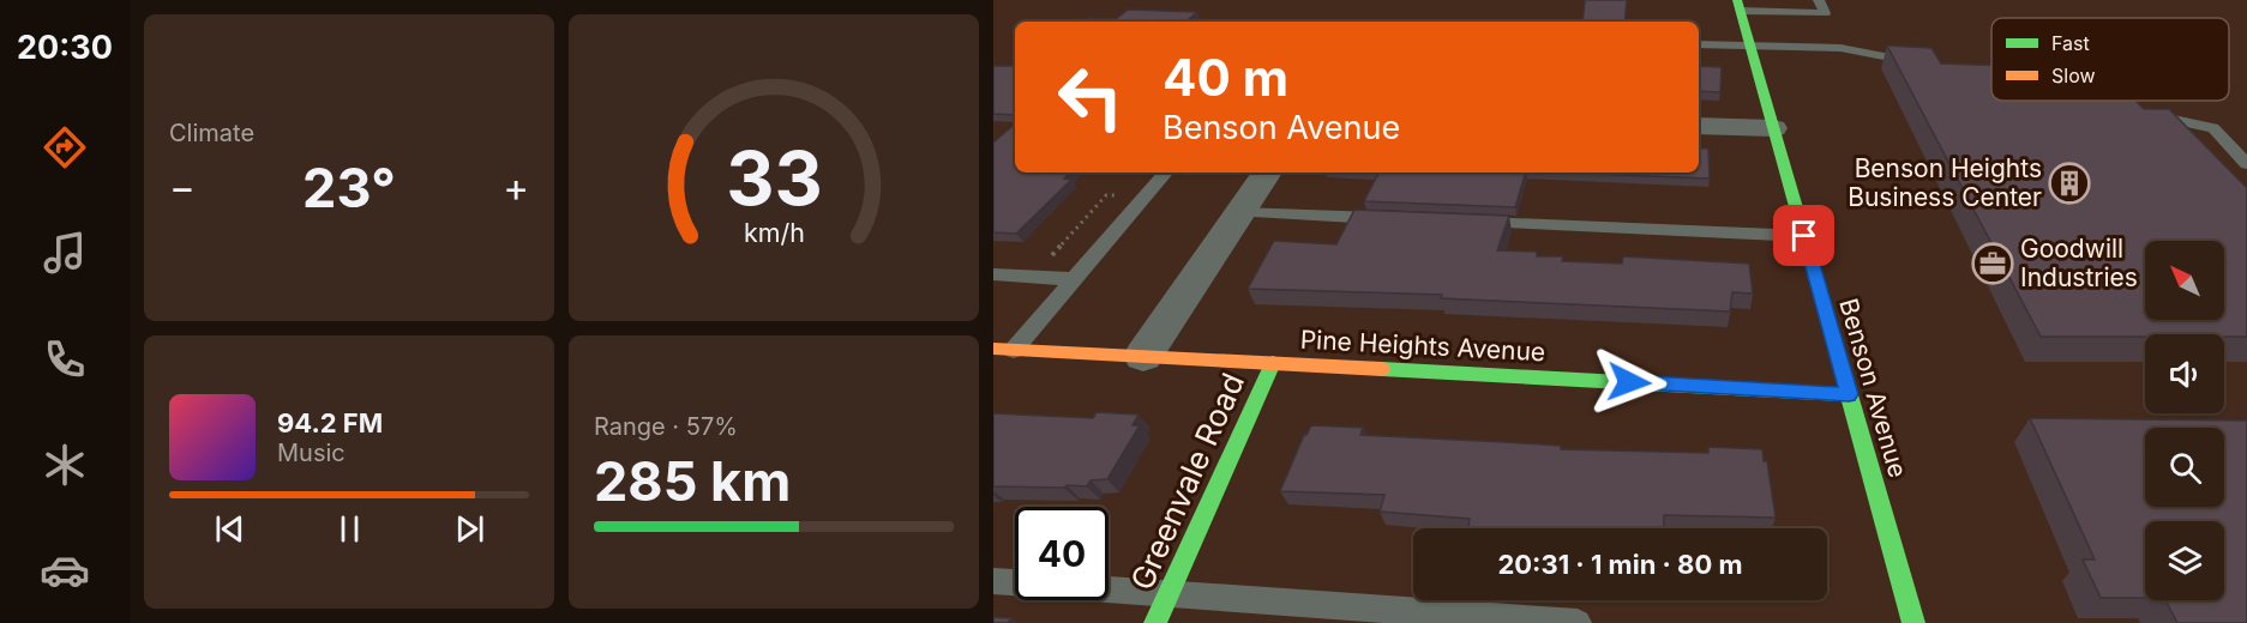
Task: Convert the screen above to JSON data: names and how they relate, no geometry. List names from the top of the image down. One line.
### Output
{"streets":{"street":["Pine Heights Avenue","Benson Avenue","Greenvale Road"]},"crossings":[["Pine Heights Avenue","Benson Avenue"],["Pine Heights Avenue","Greenvale Road"]],"places":{"building":["Benson Heights Business Center"],"office":["Goodwill Industries"]},"legend":["Fast","Slow"],"north":"top left","page":{"tabs":"20:30","tile":["Climate",["Range · 57%","285 km"]],"turn":["40 m","Benson Avenue"],"heat":["−","23°","+"],"song":["94.2 FM","Music"],"limit":"40","trip":"20:31 · 1 min · 80 m","gauge":["33","km/h"]}}
